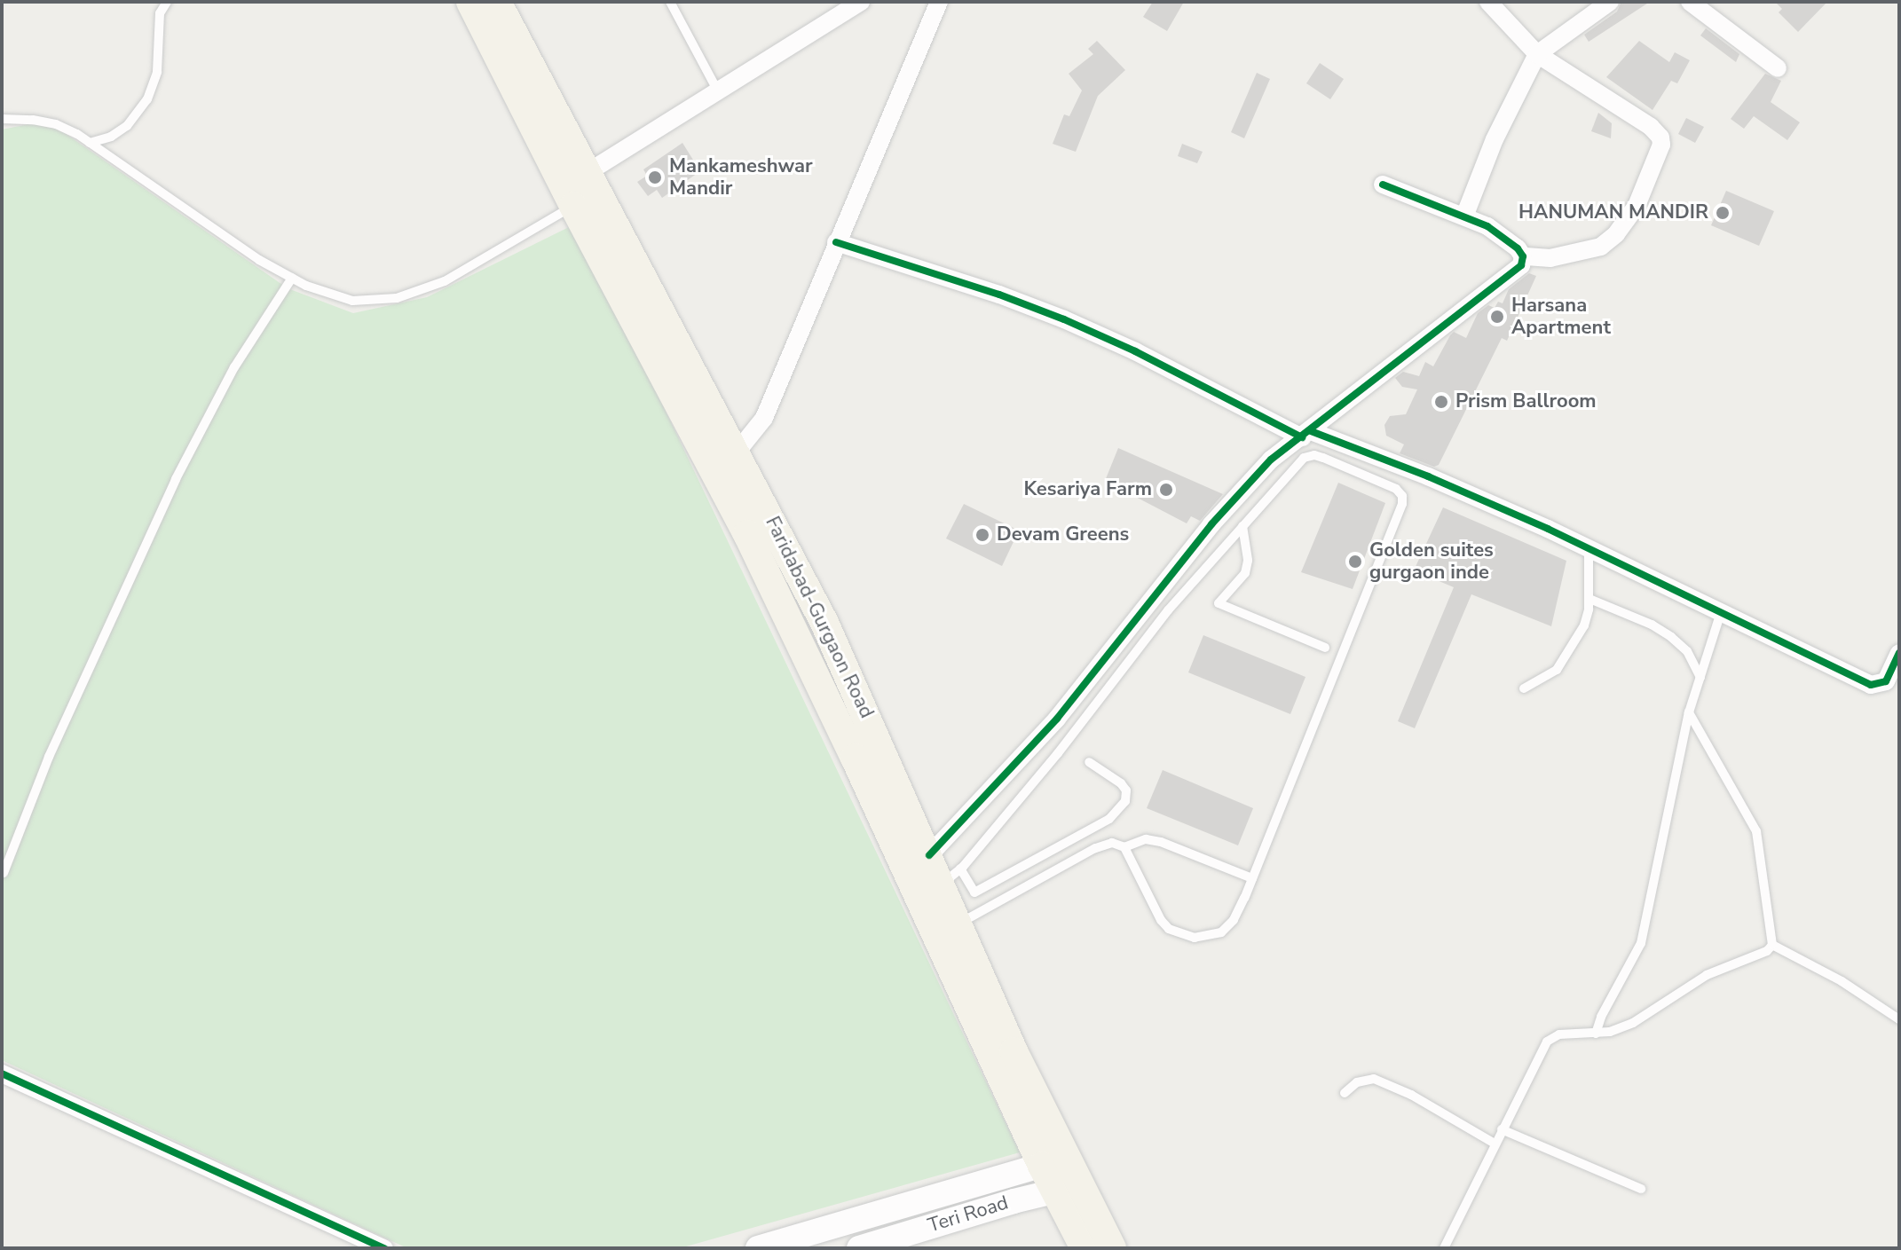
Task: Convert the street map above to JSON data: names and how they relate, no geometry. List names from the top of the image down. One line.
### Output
{"streets":{"main road":["Faridabad-Gurgaon Road"],"street":["Teri Road"]},"crossings":[["Faridabad-Gurgaon Road","Teri Road"]],"places":["Mankameshwar Mandir","HANUMAN MANDIR","Harsana Apartment","Prism Ballroom","Kesariya Farm","Devam Greens","Golden suites gurgaon inde"]}
